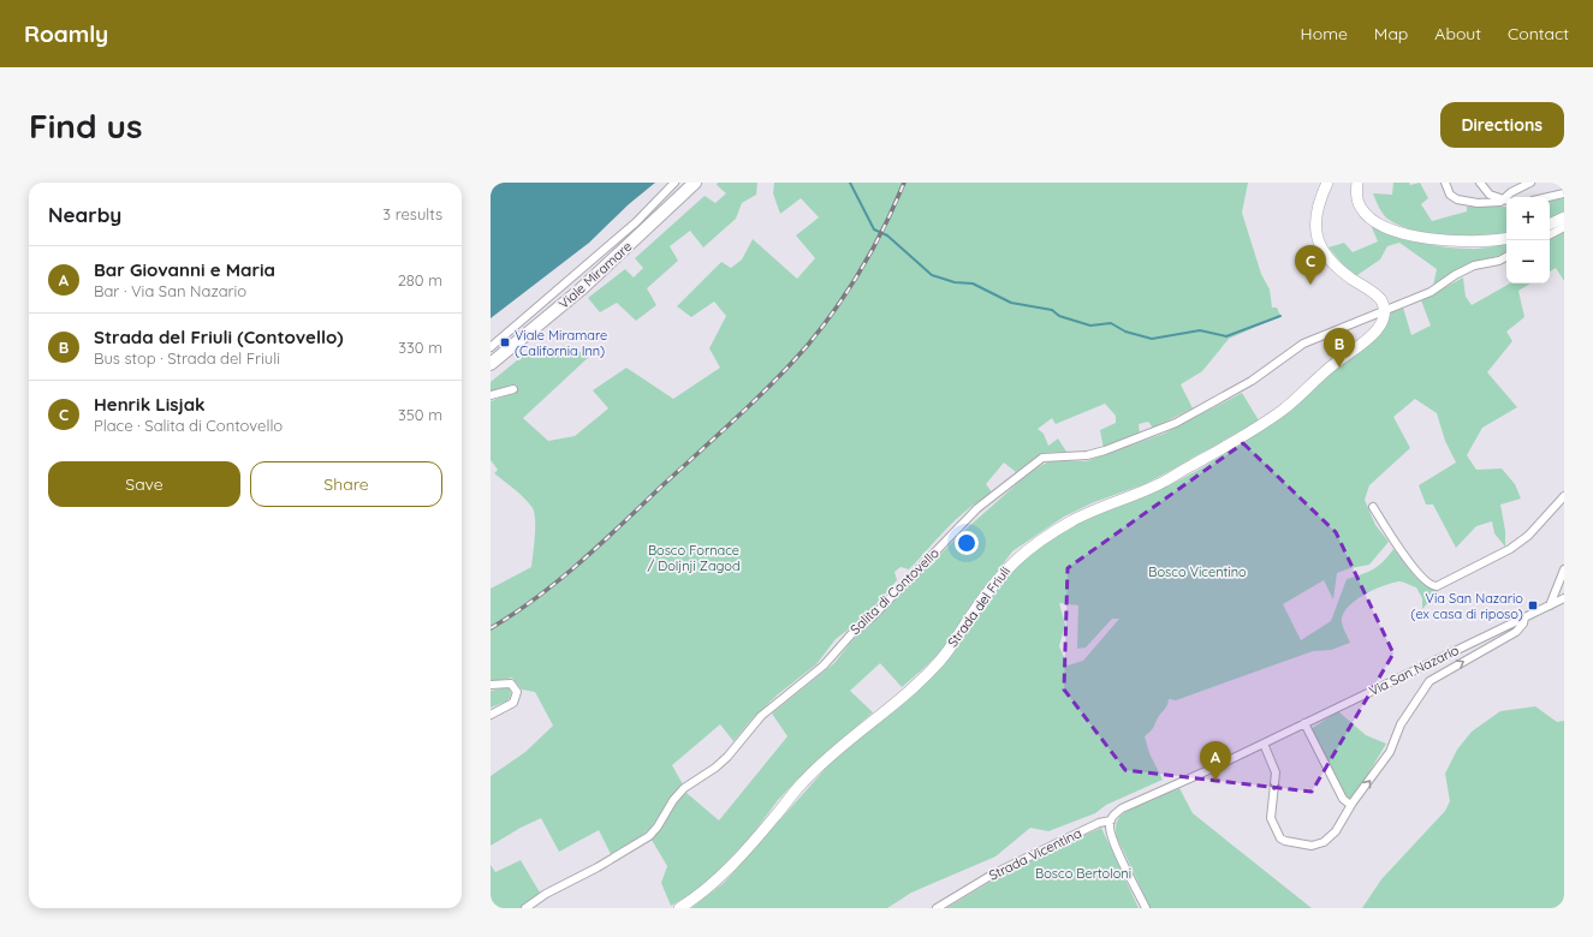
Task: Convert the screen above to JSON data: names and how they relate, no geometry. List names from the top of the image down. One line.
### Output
{"streets":{"main road":["Viale Miramare","Strada del Friuli"],"street":["Salita di Contovello","Via San Nazario","Strada Vicentina"]},"crossings":[["Salita di Contovello","Strada del Friuli"],["Via San Nazario","Strada Vicentina"]],"parks":["Bosco Fornace / Doljnji Zagod","Bosco Vicentino","Bosco Bertoloni"],"places":{"transit":["Viale Miramare (California Inn)","Via San Nazario (ex casa di riposo)"]},"page":{"header":"Roamly","nav":["Home","Map","About","Contact"],"buttons":["Directions",["Save","Share"]],"title":"Find us","heading":["Nearby","3 results"],"map_buttons":["+","−"],"list":[{"mark":"A","name":"Bar Giovanni e Maria","note":"Bar · Via San Nazario","value":"280 m"},{"mark":"B","name":"Strada del Friuli (Contovello)","note":"Bus stop · Strada del Friuli","value":"330 m"},{"mark":"C","name":"Henrik Lisjak","note":"Place · Salita di Contovello","value":"350 m"}],"pins":["C","B","A"]}}
